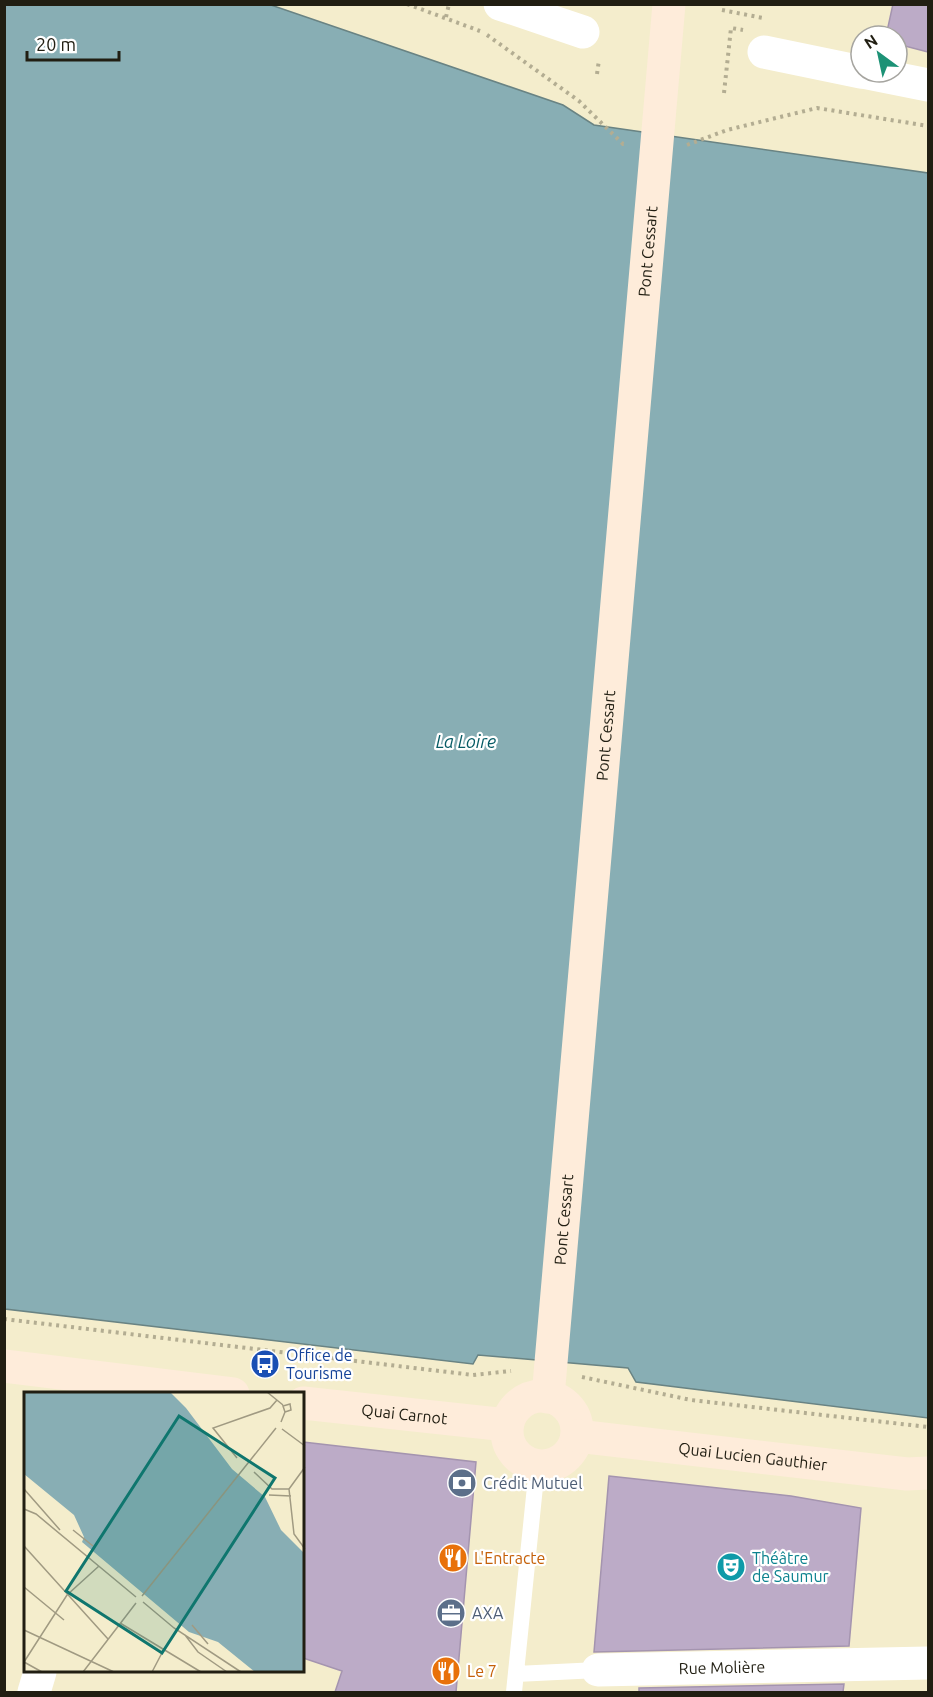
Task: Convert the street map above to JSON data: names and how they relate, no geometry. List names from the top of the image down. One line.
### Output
{"streets":{"main road":["Pont Cessart","Quai Carnot","Quai Lucien Gauthier"],"street":["Rue Molière"]},"crossings":[["Pont Cessart","Quai Carnot"],["Pont Cessart","Quai Lucien Gauthier"],["Quai Carnot","Quai Lucien Gauthier"]],"water":["La Loire"],"places":{"bus stop":["Office de Tourisme"],"bank":["Crédit Mutuel"],"restaurant":["L'Entracte","Le 7"],"theatre":["Théâtre de Saumur"],"office":["AXA"]},"scale_bar":"20 m","north":"top left"}
